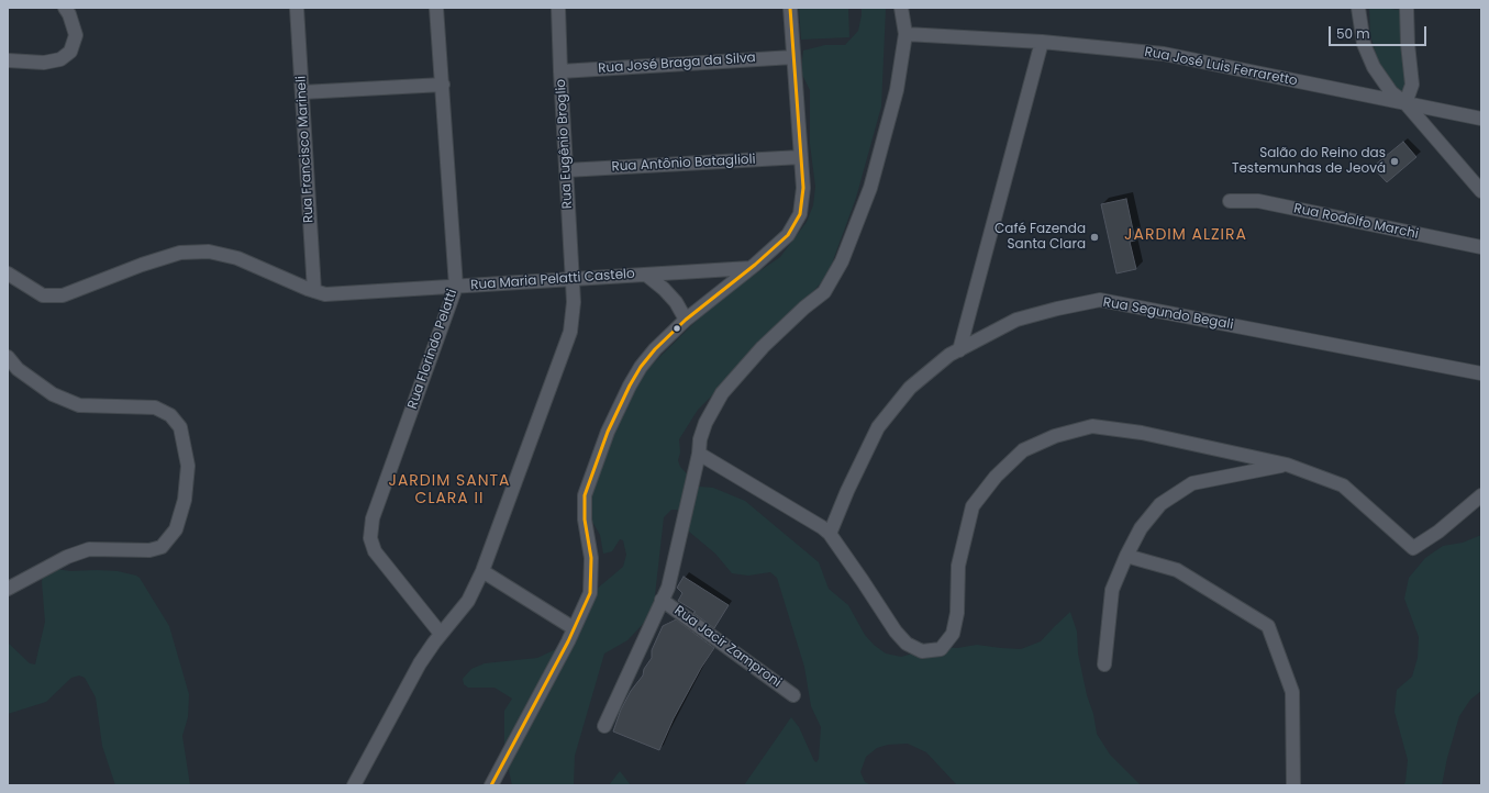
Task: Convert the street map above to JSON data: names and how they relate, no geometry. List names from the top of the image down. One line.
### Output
{"streets":{"street":["Rua José Braga da Silva","Rua José Luis Ferraretto","Rua Eugênio Broglio","Rua Francisco Marineli","Rua Antônio Bataglioli","Rua Rodolfo Marchi","Rua Maria Pelatti Castelo","Rua Segundo Begali","Rua Florindo Pelatti","Rua Jacir Zamproni"]},"crossings":[["Rua José Braga da Silva","Rua Eugênio Broglio"],["Rua Eugênio Broglio","Rua Antônio Bataglioli"],["Rua Eugênio Broglio","Rua Maria Pelatti Castelo"],["Rua Eugênio Broglio","Rua Florindo Pelatti"],["Rua Francisco Marineli","Rua Maria Pelatti Castelo"],["Rua Maria Pelatti Castelo","Rua Florindo Pelatti"]],"districts":["JARDIM ALZIRA","JARDIM SANTA CLARA II"],"places":["Salão do Reino das Testemunhas de Jeová","Café Fazenda Santa Clara"],"scale_bar":"50 m"}
